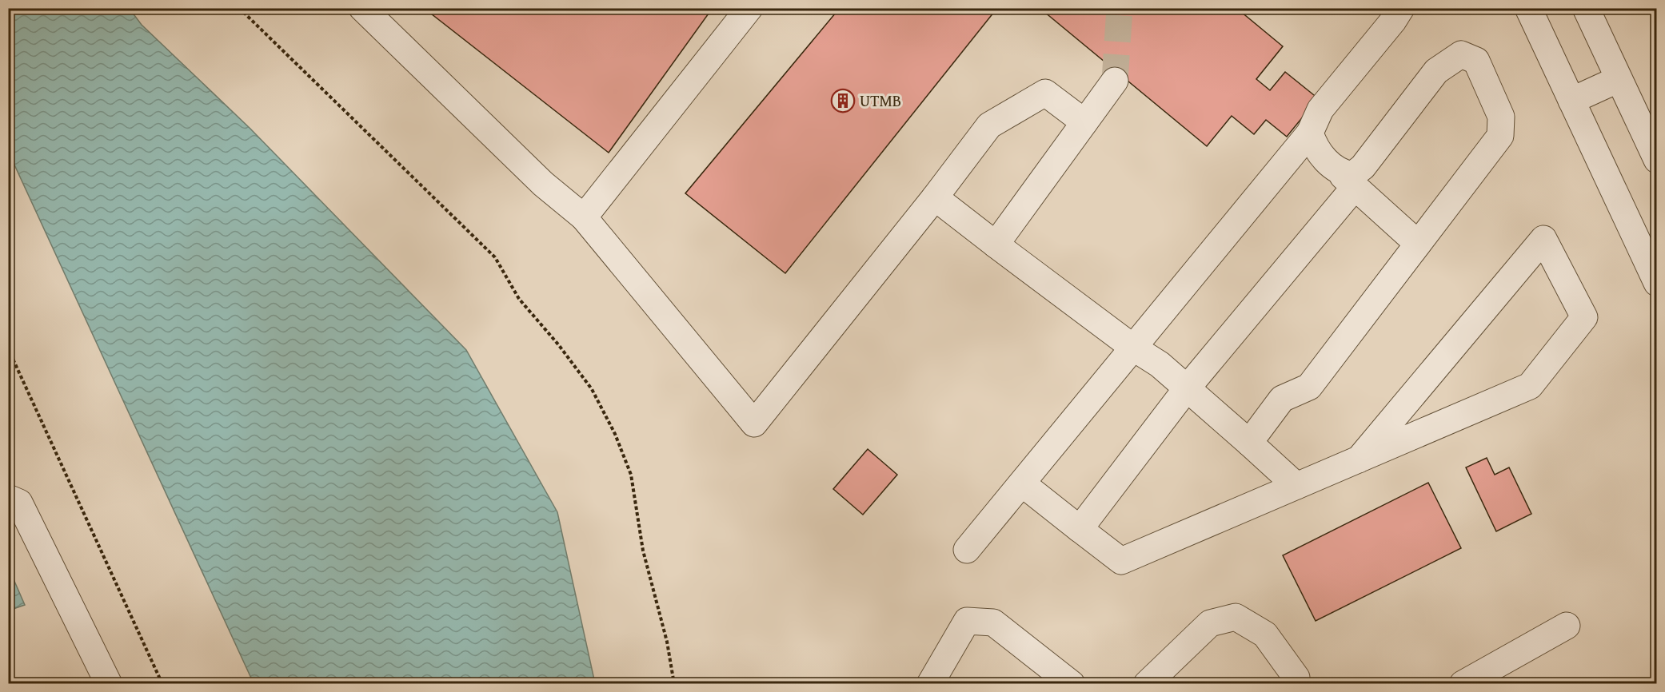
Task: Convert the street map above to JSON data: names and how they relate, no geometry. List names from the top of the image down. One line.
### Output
{"places":{"building":["UTMB"]}}
